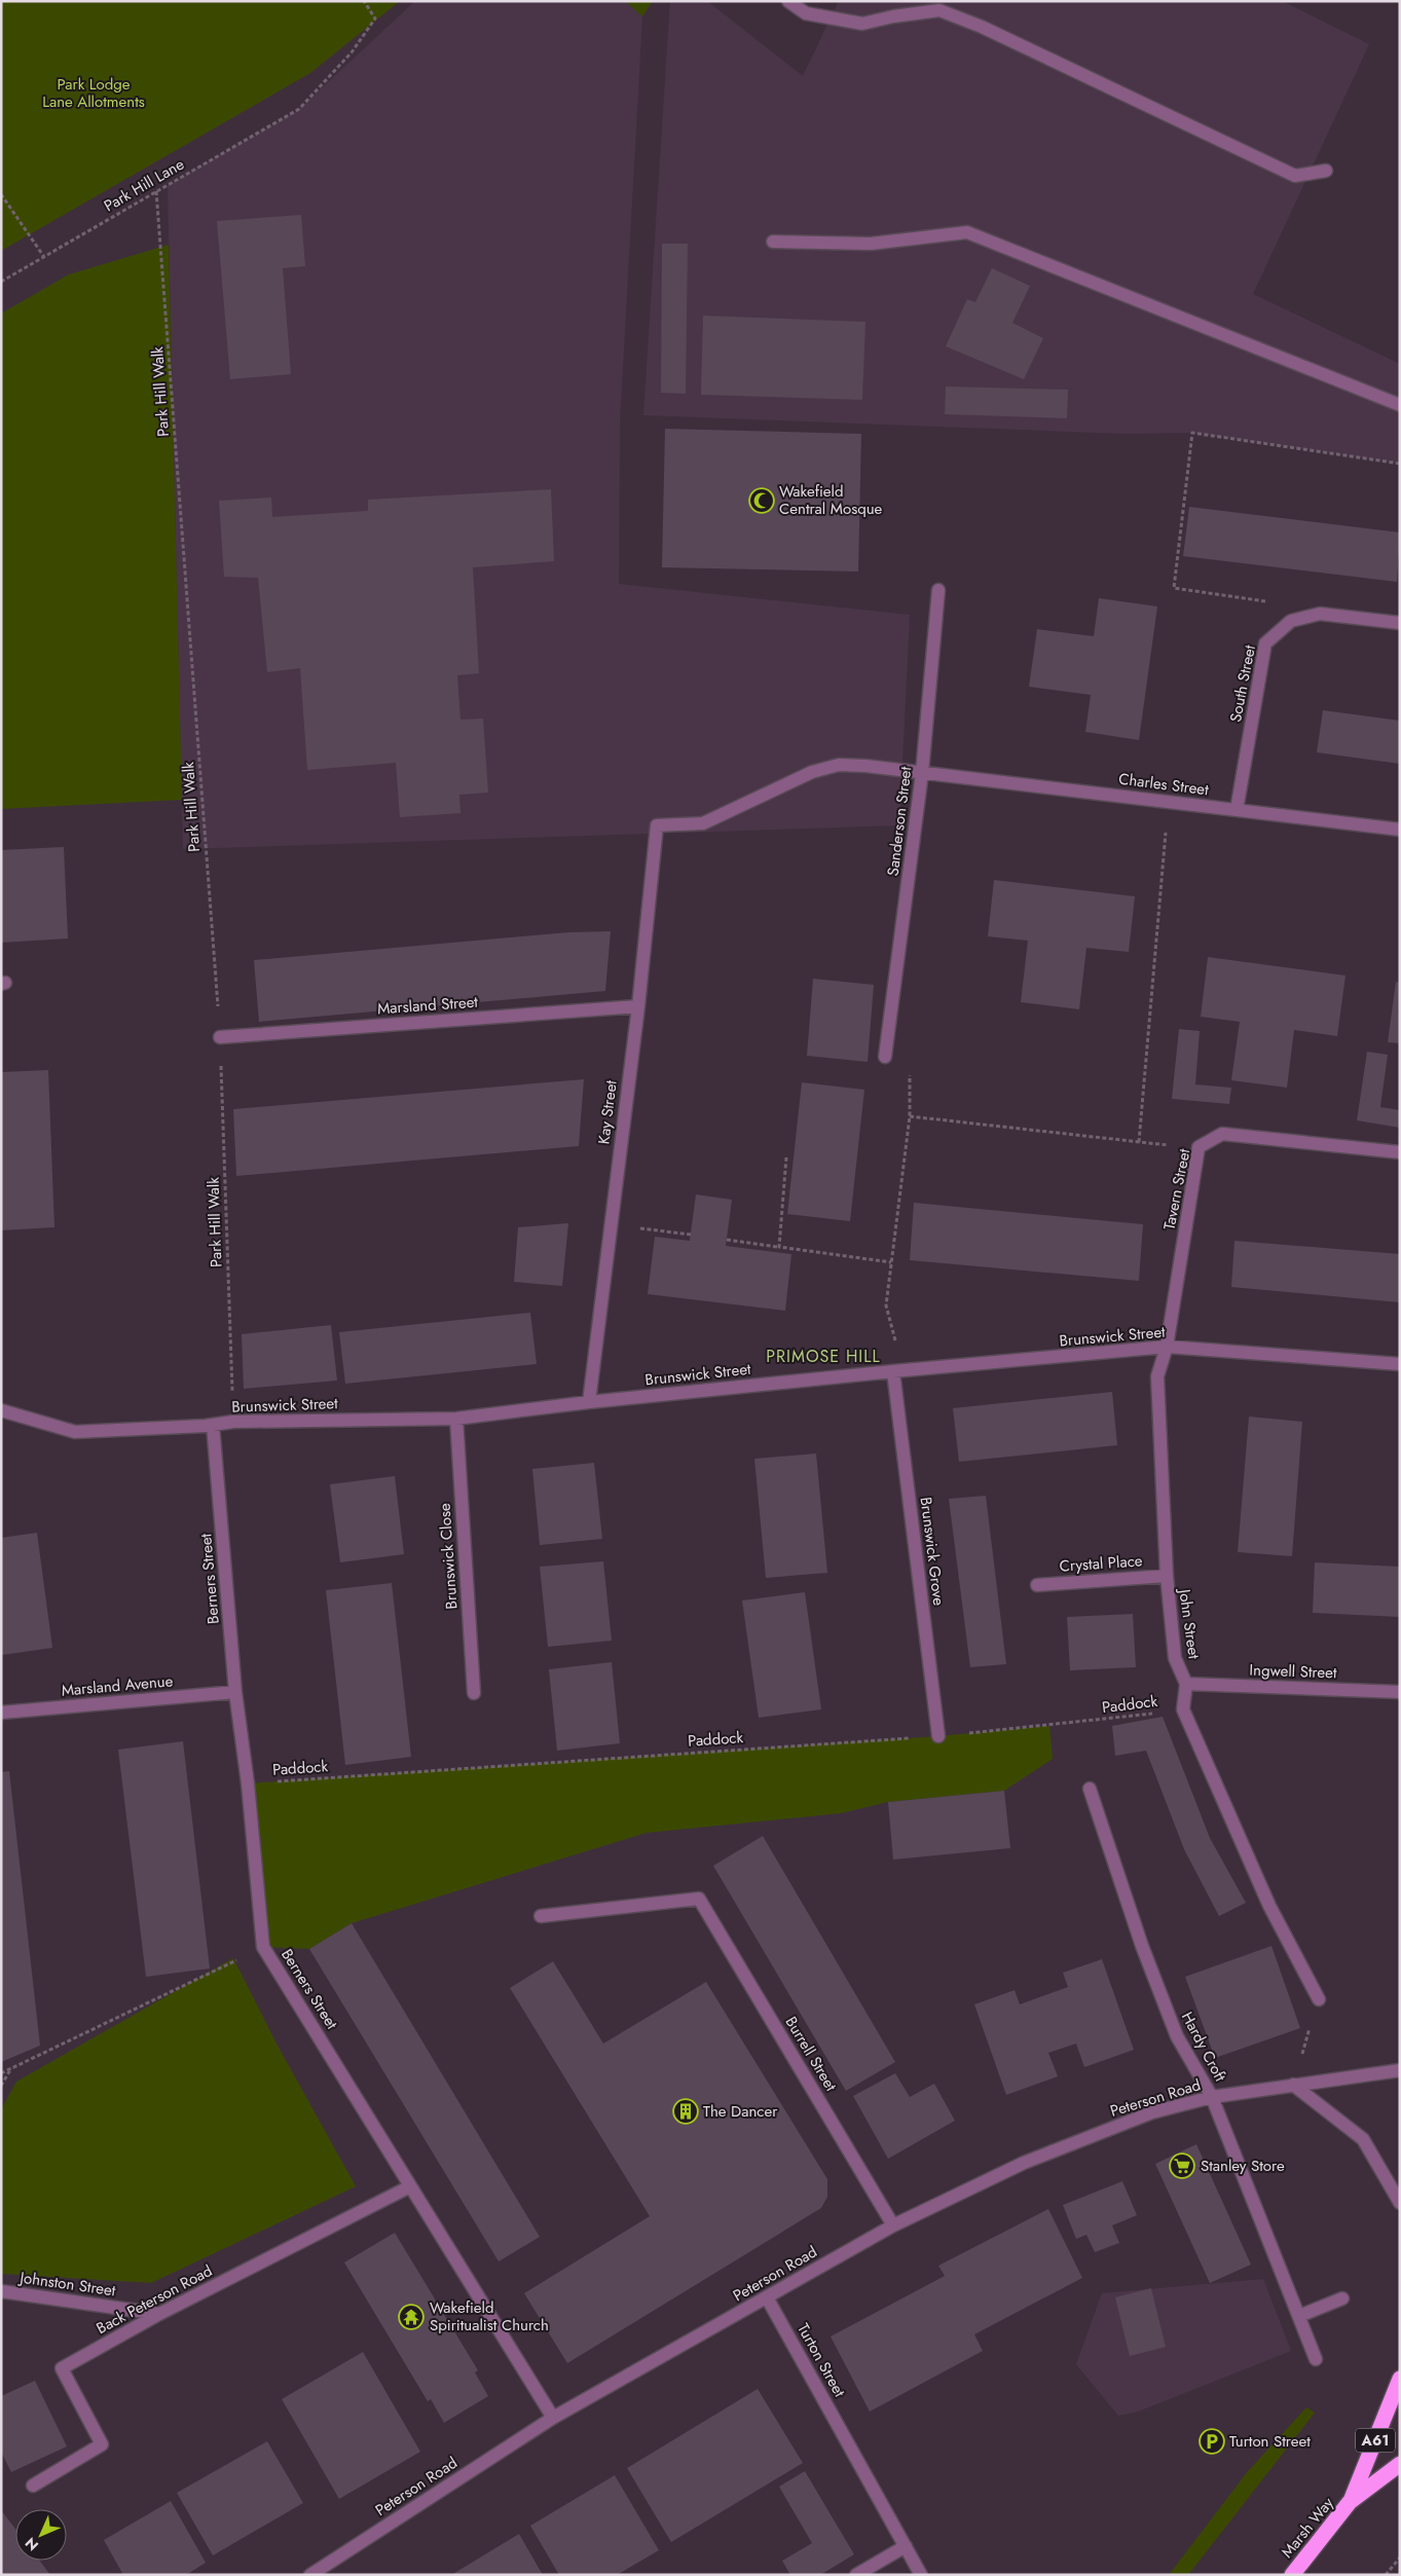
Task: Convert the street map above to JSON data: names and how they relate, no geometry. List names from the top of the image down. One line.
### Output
{"streets":{"highway":["A61","Marsh Way"],"street":["South Street","Charles Street","Sanderson Street","Marsland Street","Kay Street","Tavern Street","Brunswick Street","Brunswick Grove","Brunswick Close","Crystal Place","Berners Street","John Street","Ingwell Street","Marsland Avenue","Hardy Croft","Burrell Street","Peterson Road","Johnston Street","Back Peterson Road","Turton Street"],"path":["Park Hill Lane","Park Hill Walk","Paddock"]},"crossings":[["Park Hill Lane","Park Hill Walk"],["Park Hill Walk","Marsland Street"],["Park Hill Walk","Brunswick Street"],["South Street","Charles Street"],["Charles Street","Sanderson Street"],["Charles Street","Kay Street"],["Marsland Street","Kay Street"],["Kay Street","Brunswick Street"],["Tavern Street","Brunswick Street"],["Tavern Street","John Street"],["Brunswick Street","Brunswick Grove"],["Brunswick Street","Brunswick Close"],["Brunswick Street","Berners Street"],["Brunswick Street","John Street"],["Brunswick Grove","Paddock"],["Crystal Place","John Street"],["Berners Street","Marsland Avenue"],["Berners Street","Paddock"],["Berners Street","Peterson Road"],["Berners Street","Back Peterson Road"],["John Street","Ingwell Street"],["Hardy Croft","Peterson Road"],["Burrell Street","Peterson Road"],["Peterson Road","Turton Street"],["Johnston Street","Back Peterson Road"]],"districts":["PRIMOSE HILL"],"parks":["Park Lodge Lane Allotments"],"places":{"mosque":["Wakefield Central Mosque"],"building":["The Dancer"],"supermarket":["Stanley Store"],"temple":["Wakefield Spiritualist Church"],"parking":["Turton Street"]},"north":"bottom left"}
